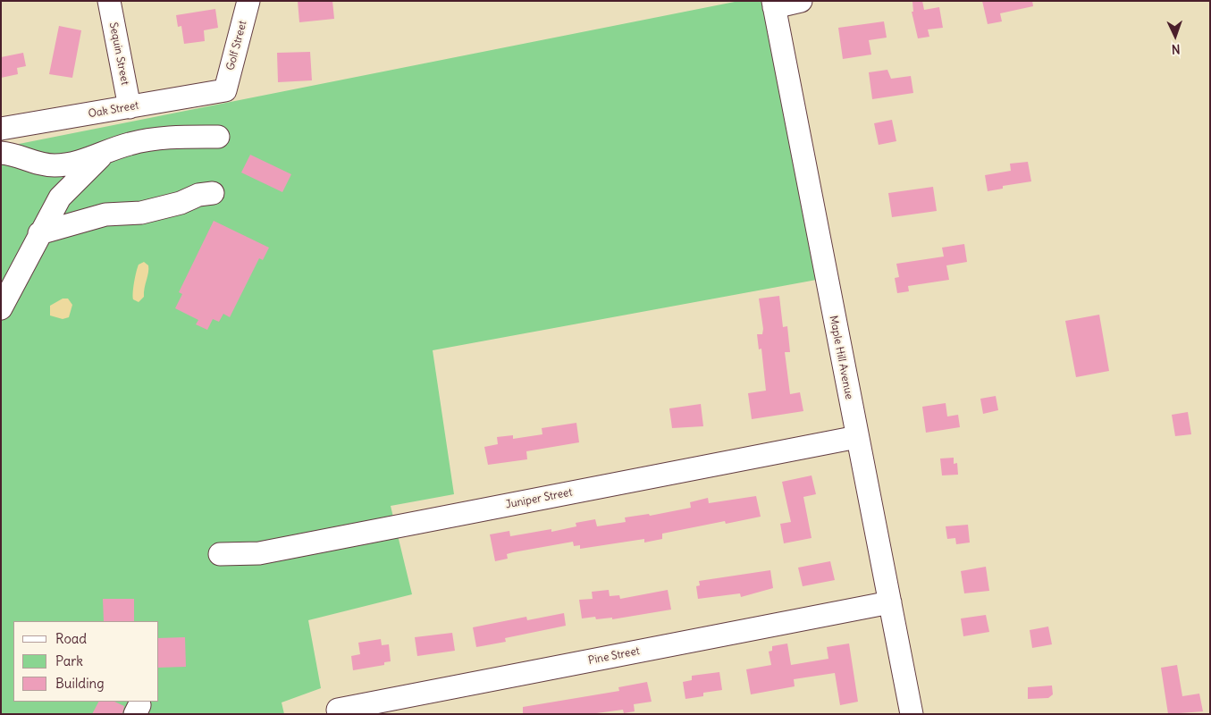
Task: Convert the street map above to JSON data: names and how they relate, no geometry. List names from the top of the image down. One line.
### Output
{"streets":{"street":["Golf Street","Sequin Street","Oak Street","Maple Hill Avenue","Juniper Street","Pine Street"]},"crossings":[["Golf Street","Oak Street"],["Sequin Street","Oak Street"],["Maple Hill Avenue","Juniper Street"],["Maple Hill Avenue","Pine Street"]],"legend":["Road","Park","Building"],"north":"bottom"}
